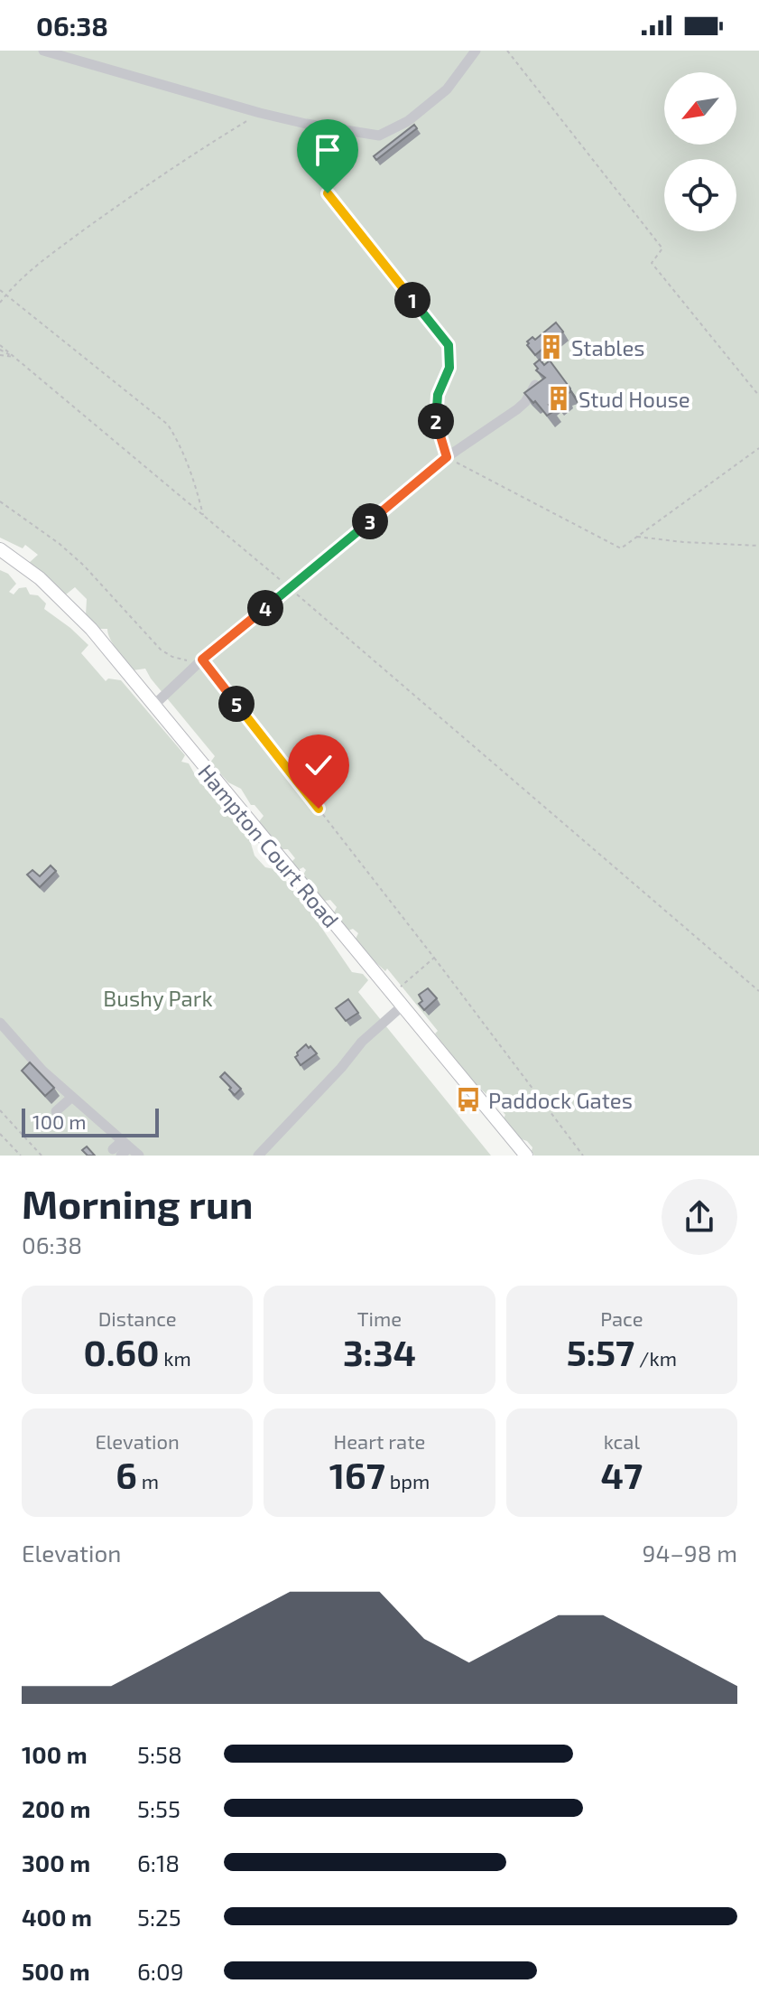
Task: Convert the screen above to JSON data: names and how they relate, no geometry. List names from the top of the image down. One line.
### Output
{"streets":{"main road":["Hampton Court Road"]},"parks":["Bushy Park"],"places":{"building":["Stables","Stud House"],"bus stop":["Paddock Gates"]},"scale_bar":"100 m","north":"bottom left","page":{"status":"06:38","pins":["1","2","3","4","5"],"scale":"100 m","heading":["Morning run","06:38"],"stats":[["Distance","0.60 km"],["Time","3:34"],["Pace","5:57 /km"],["Elevation","6 m"],["Heart rate","167 bpm"],["kcal","47"]],"chart":["Elevation","94–98 m"],"list":[{"name":"100 m","note":"5:58"},{"name":"200 m","note":"5:55"},{"name":"300 m","note":"6:18"},{"name":"400 m","note":"5:25"},{"name":"500 m","note":"6:09"}]}}
